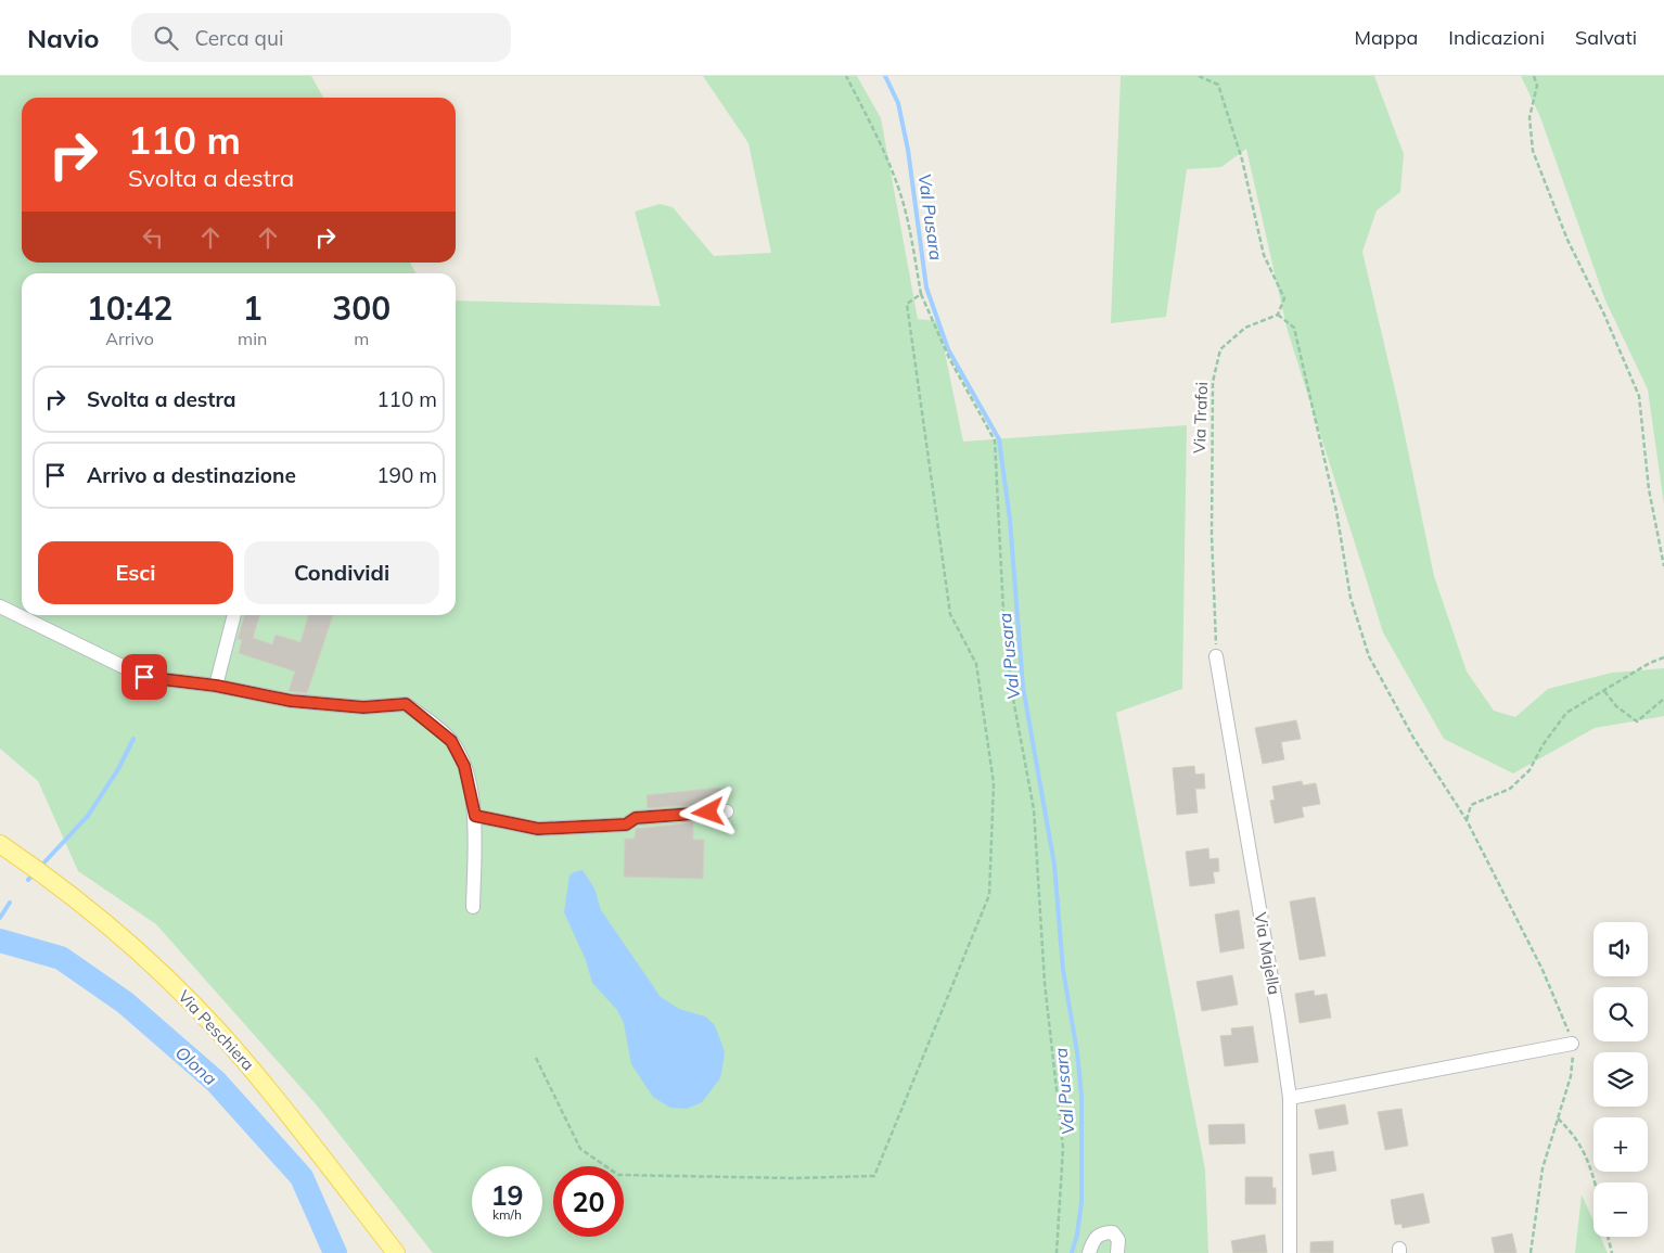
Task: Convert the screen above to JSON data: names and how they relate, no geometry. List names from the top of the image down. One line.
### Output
{"streets":{"main road":["Via Peschiera"],"street":["Via Majella"],"path":["Via Trafoi"]},"crossings":[["Via Trafoi","Via Majella"]],"water":["Val Pusara","Olona"],"page":{"header":"Navio","search":"Cerca qui","nav":["Mappa","Indicazioni","Salvati"],"turn":["110 m","Svolta a destra"],"eta":["10:42","Arrivo","1","min","300","m"],"list":[{"name":"Svolta a destra","value":"110 m"},{"name":"Arrivo a destinazione","value":"190 m"}],"buttons":["Esci","Condividi"],"map_buttons":["+","−"],"speed":"19 km/h","limit":"20"}}
